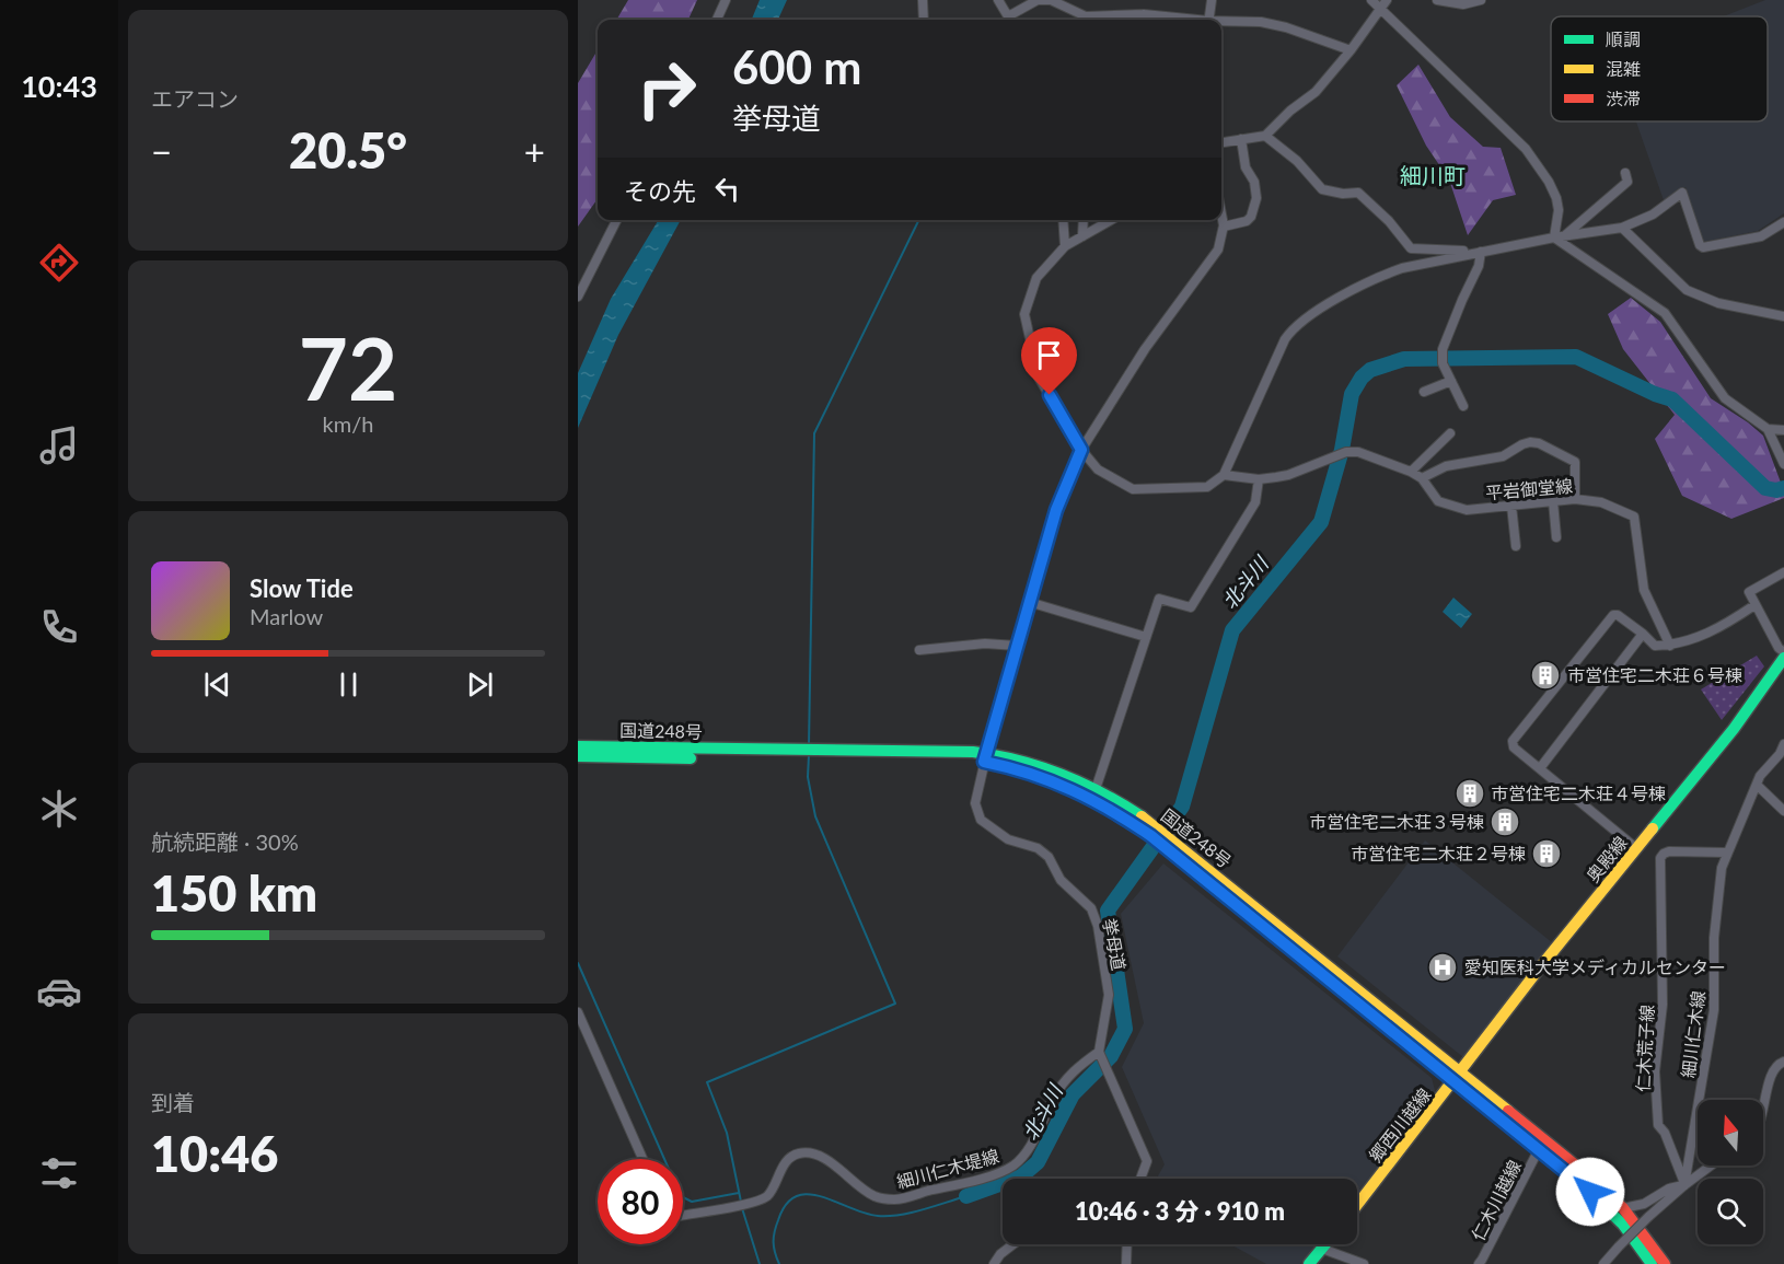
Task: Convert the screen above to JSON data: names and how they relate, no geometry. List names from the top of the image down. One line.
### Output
{"streets":{"main road":["国道248号","奥殿線","郷西川越線"],"street":["平岩御堂線","挙母道","細川仁木線","仁木荒子線","細川仁木堤線","仁木川越線"]},"crossings":[["国道248号","奥殿線"],["国道248号","挙母道"],["国道248号","郷西川越線"],["国道248号","仁木川越線"],["奥殿線","郷西川越線"],["挙母道","細川仁木堤線"],["細川仁木線","仁木荒子線"]],"districts":["細川町"],"water":["北斗川"],"places":{"building":["市営住宅二木荘６号棟","市営住宅二木荘４号棟","市営住宅二木荘３号棟","市営住宅二木荘２号棟"],"hospital":["愛知医科大学メディカルセンター"]},"legend":["順調","混雑","渋滞"],"north":"top","page":{"tabs":"10:43","tile":["エアコン",["72","km/h"],["航続距離 · 30%","150 km"],["到着","10:46"]],"turn":["600 m","挙母道"],"heat":["−","20.5°","+"],"then":"その先","song":["Slow Tide","Marlow"],"limit":"80","trip":"10:46 · 3 分 · 910 m"}}
